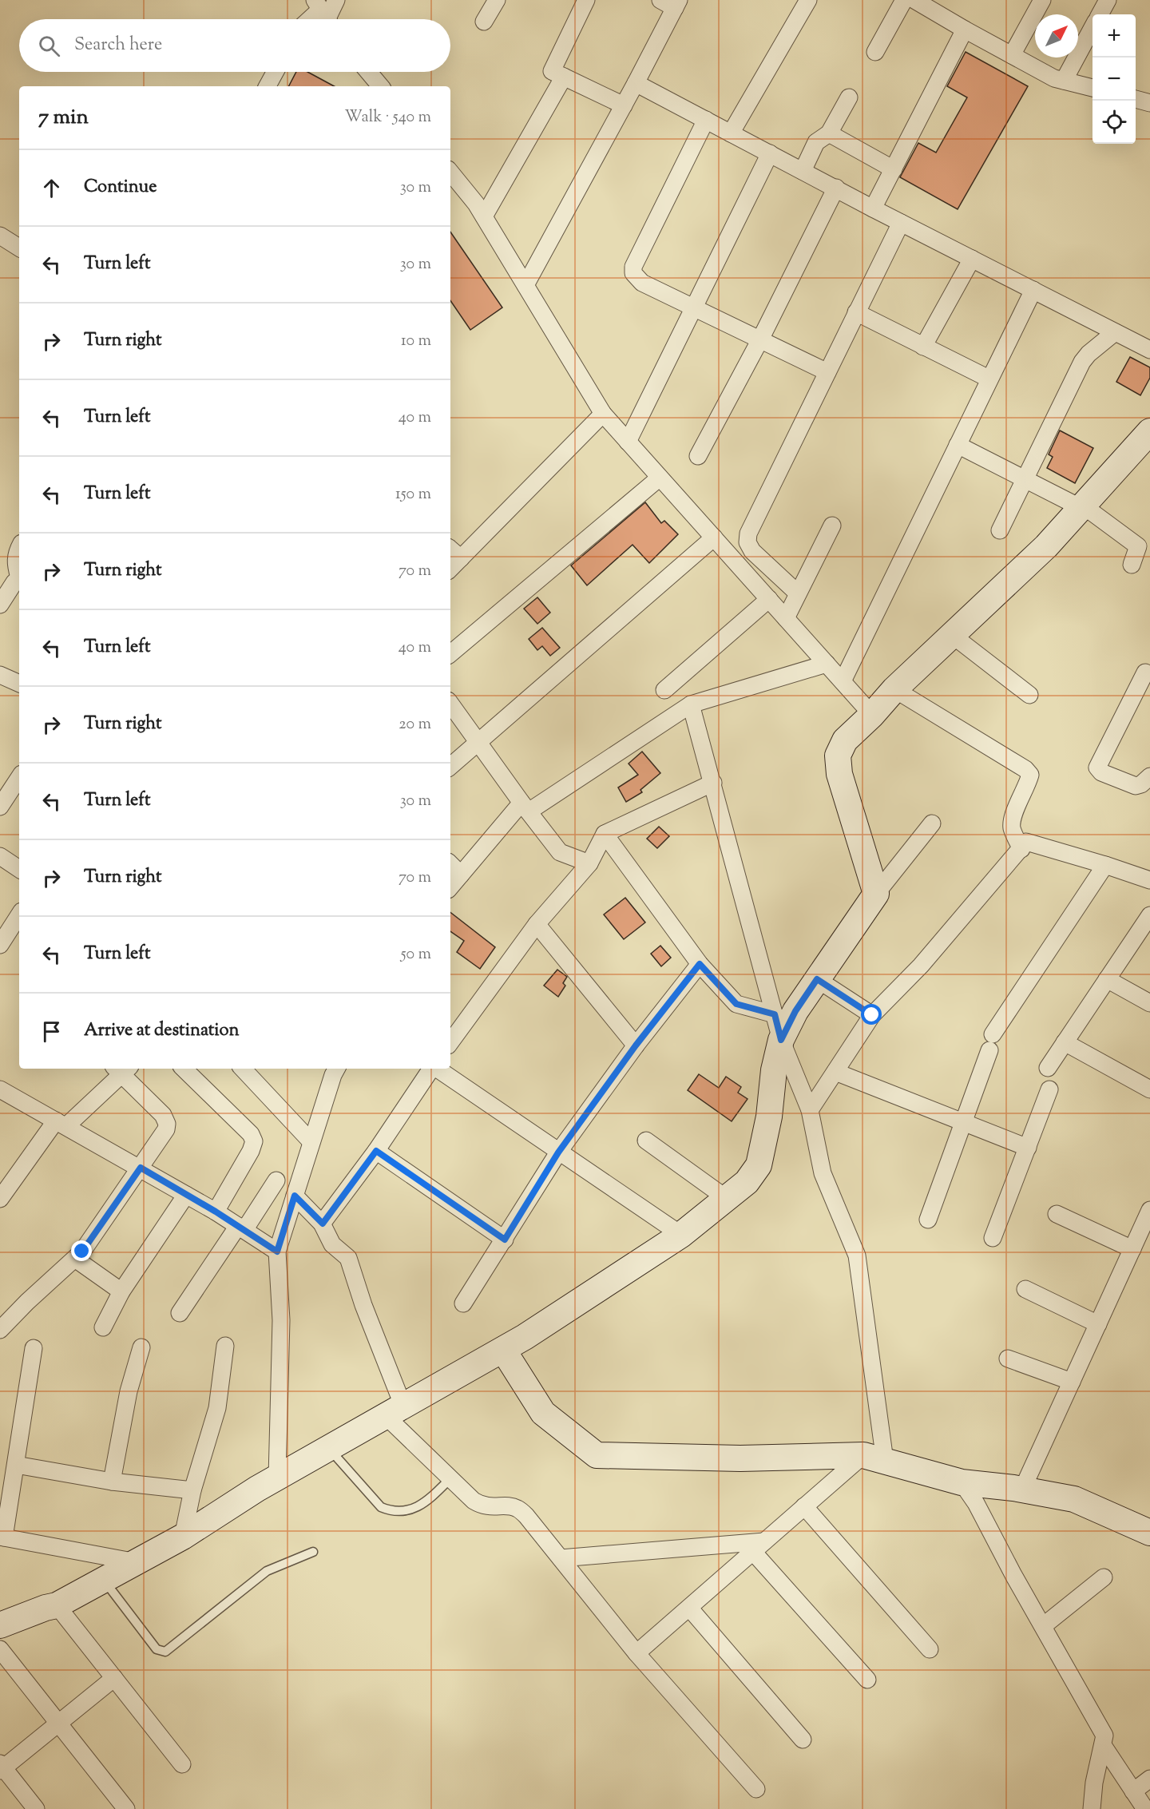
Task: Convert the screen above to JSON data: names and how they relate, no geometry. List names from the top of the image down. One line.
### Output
{"north":"top right","page":{"map_buttons":["+","−"],"search":"Search here","heading":["7 min","Walk · 540 m"],"list":[["Continue","30 m"],["Turn left","30 m"],["Turn right","10 m"],["Turn left","40 m"],["Turn left","150 m"],["Turn right","70 m"],["Turn left","40 m"],["Turn right","20 m"],["Turn left","30 m"],["Turn right","70 m"],["Turn left","50 m"],"Arrive at destination"]}}
